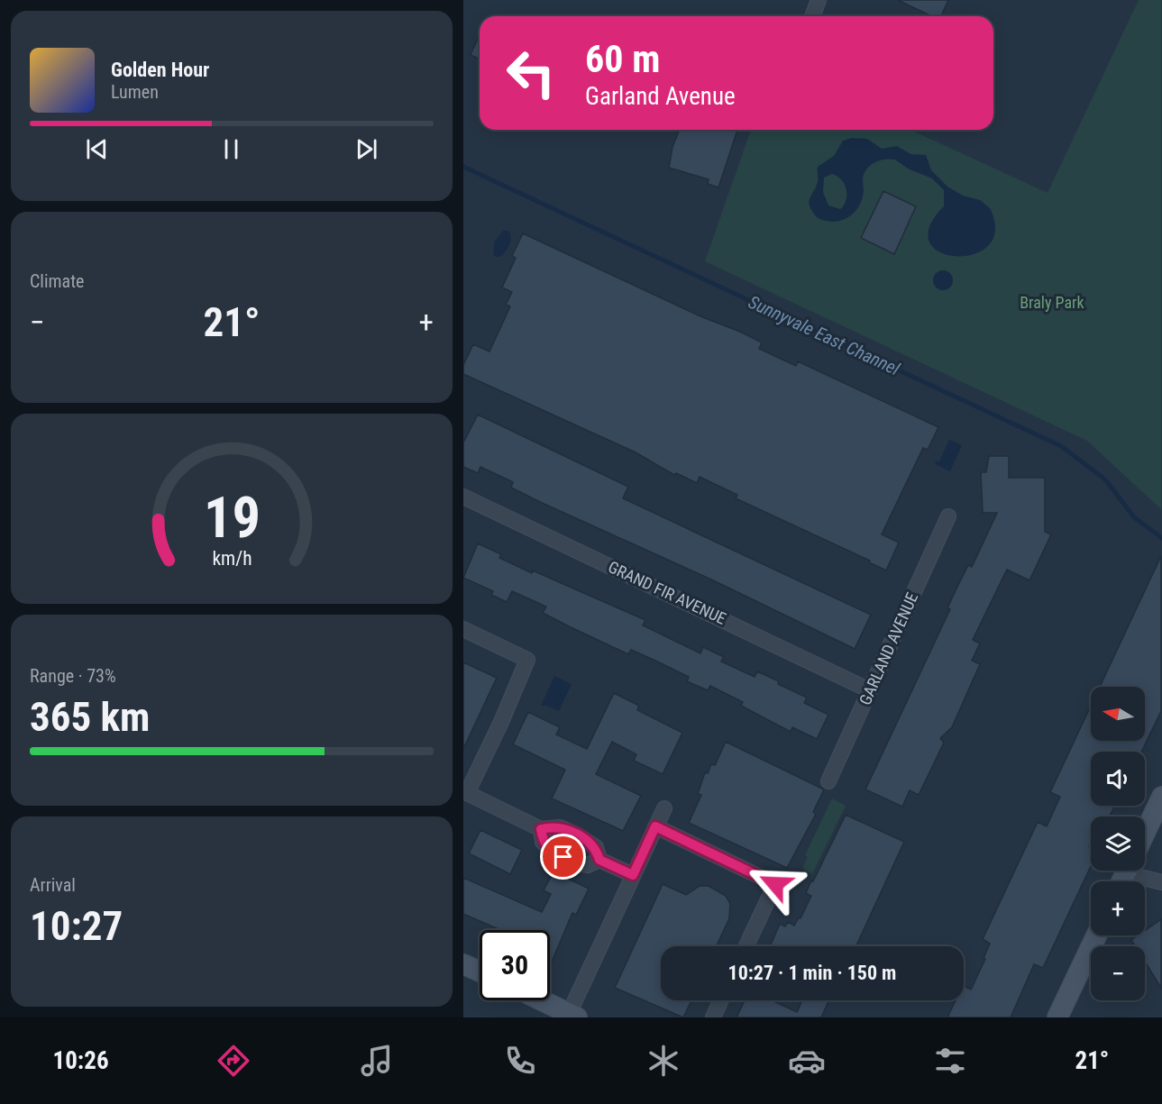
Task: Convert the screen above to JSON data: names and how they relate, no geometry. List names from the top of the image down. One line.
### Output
{"streets":{"street":["GRAND FIR AVENUE","GARLAND AVENUE"]},"crossings":[["GRAND FIR AVENUE","GARLAND AVENUE"]],"water":["Sunnyvale East Channel"],"parks":["Braly Park"],"north":"left","page":{"turn":["60 m","Garland Avenue"],"song":["Golden Hour","Lumen"],"tile":["Climate",["Range · 73%","365 km"],["Arrival","10:27"]],"heat":["−","21°","+"],"map_buttons":["+","−"],"limit":"30","trip":"10:27 · 1 min · 150 m","tabs":["10:26","21°"],"gauge":["19","km/h"]}}
